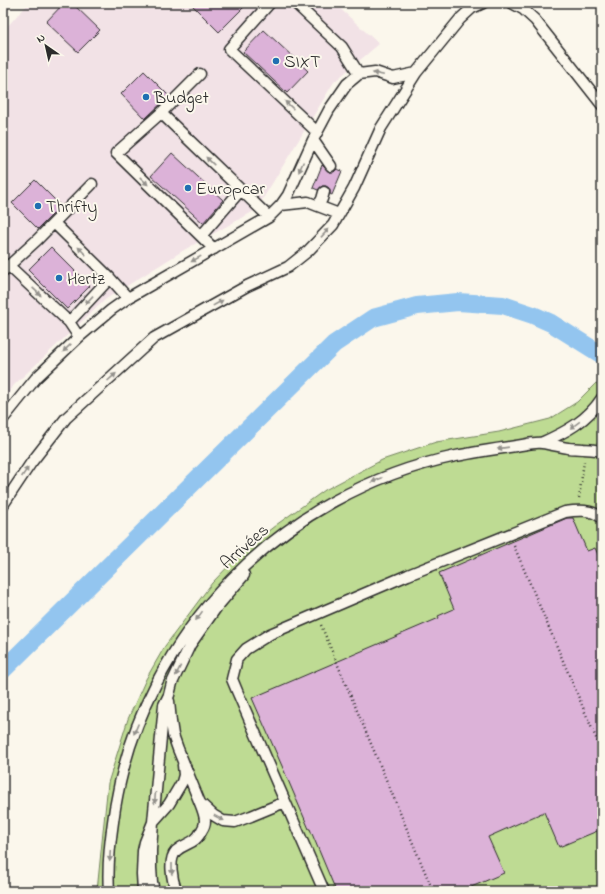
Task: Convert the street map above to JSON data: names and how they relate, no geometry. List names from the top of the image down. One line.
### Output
{"streets":{"lane":["Arrivées"]},"places":["SIXT","Budget","Europcar","Thrifty","Hertz"],"north":"top left"}
